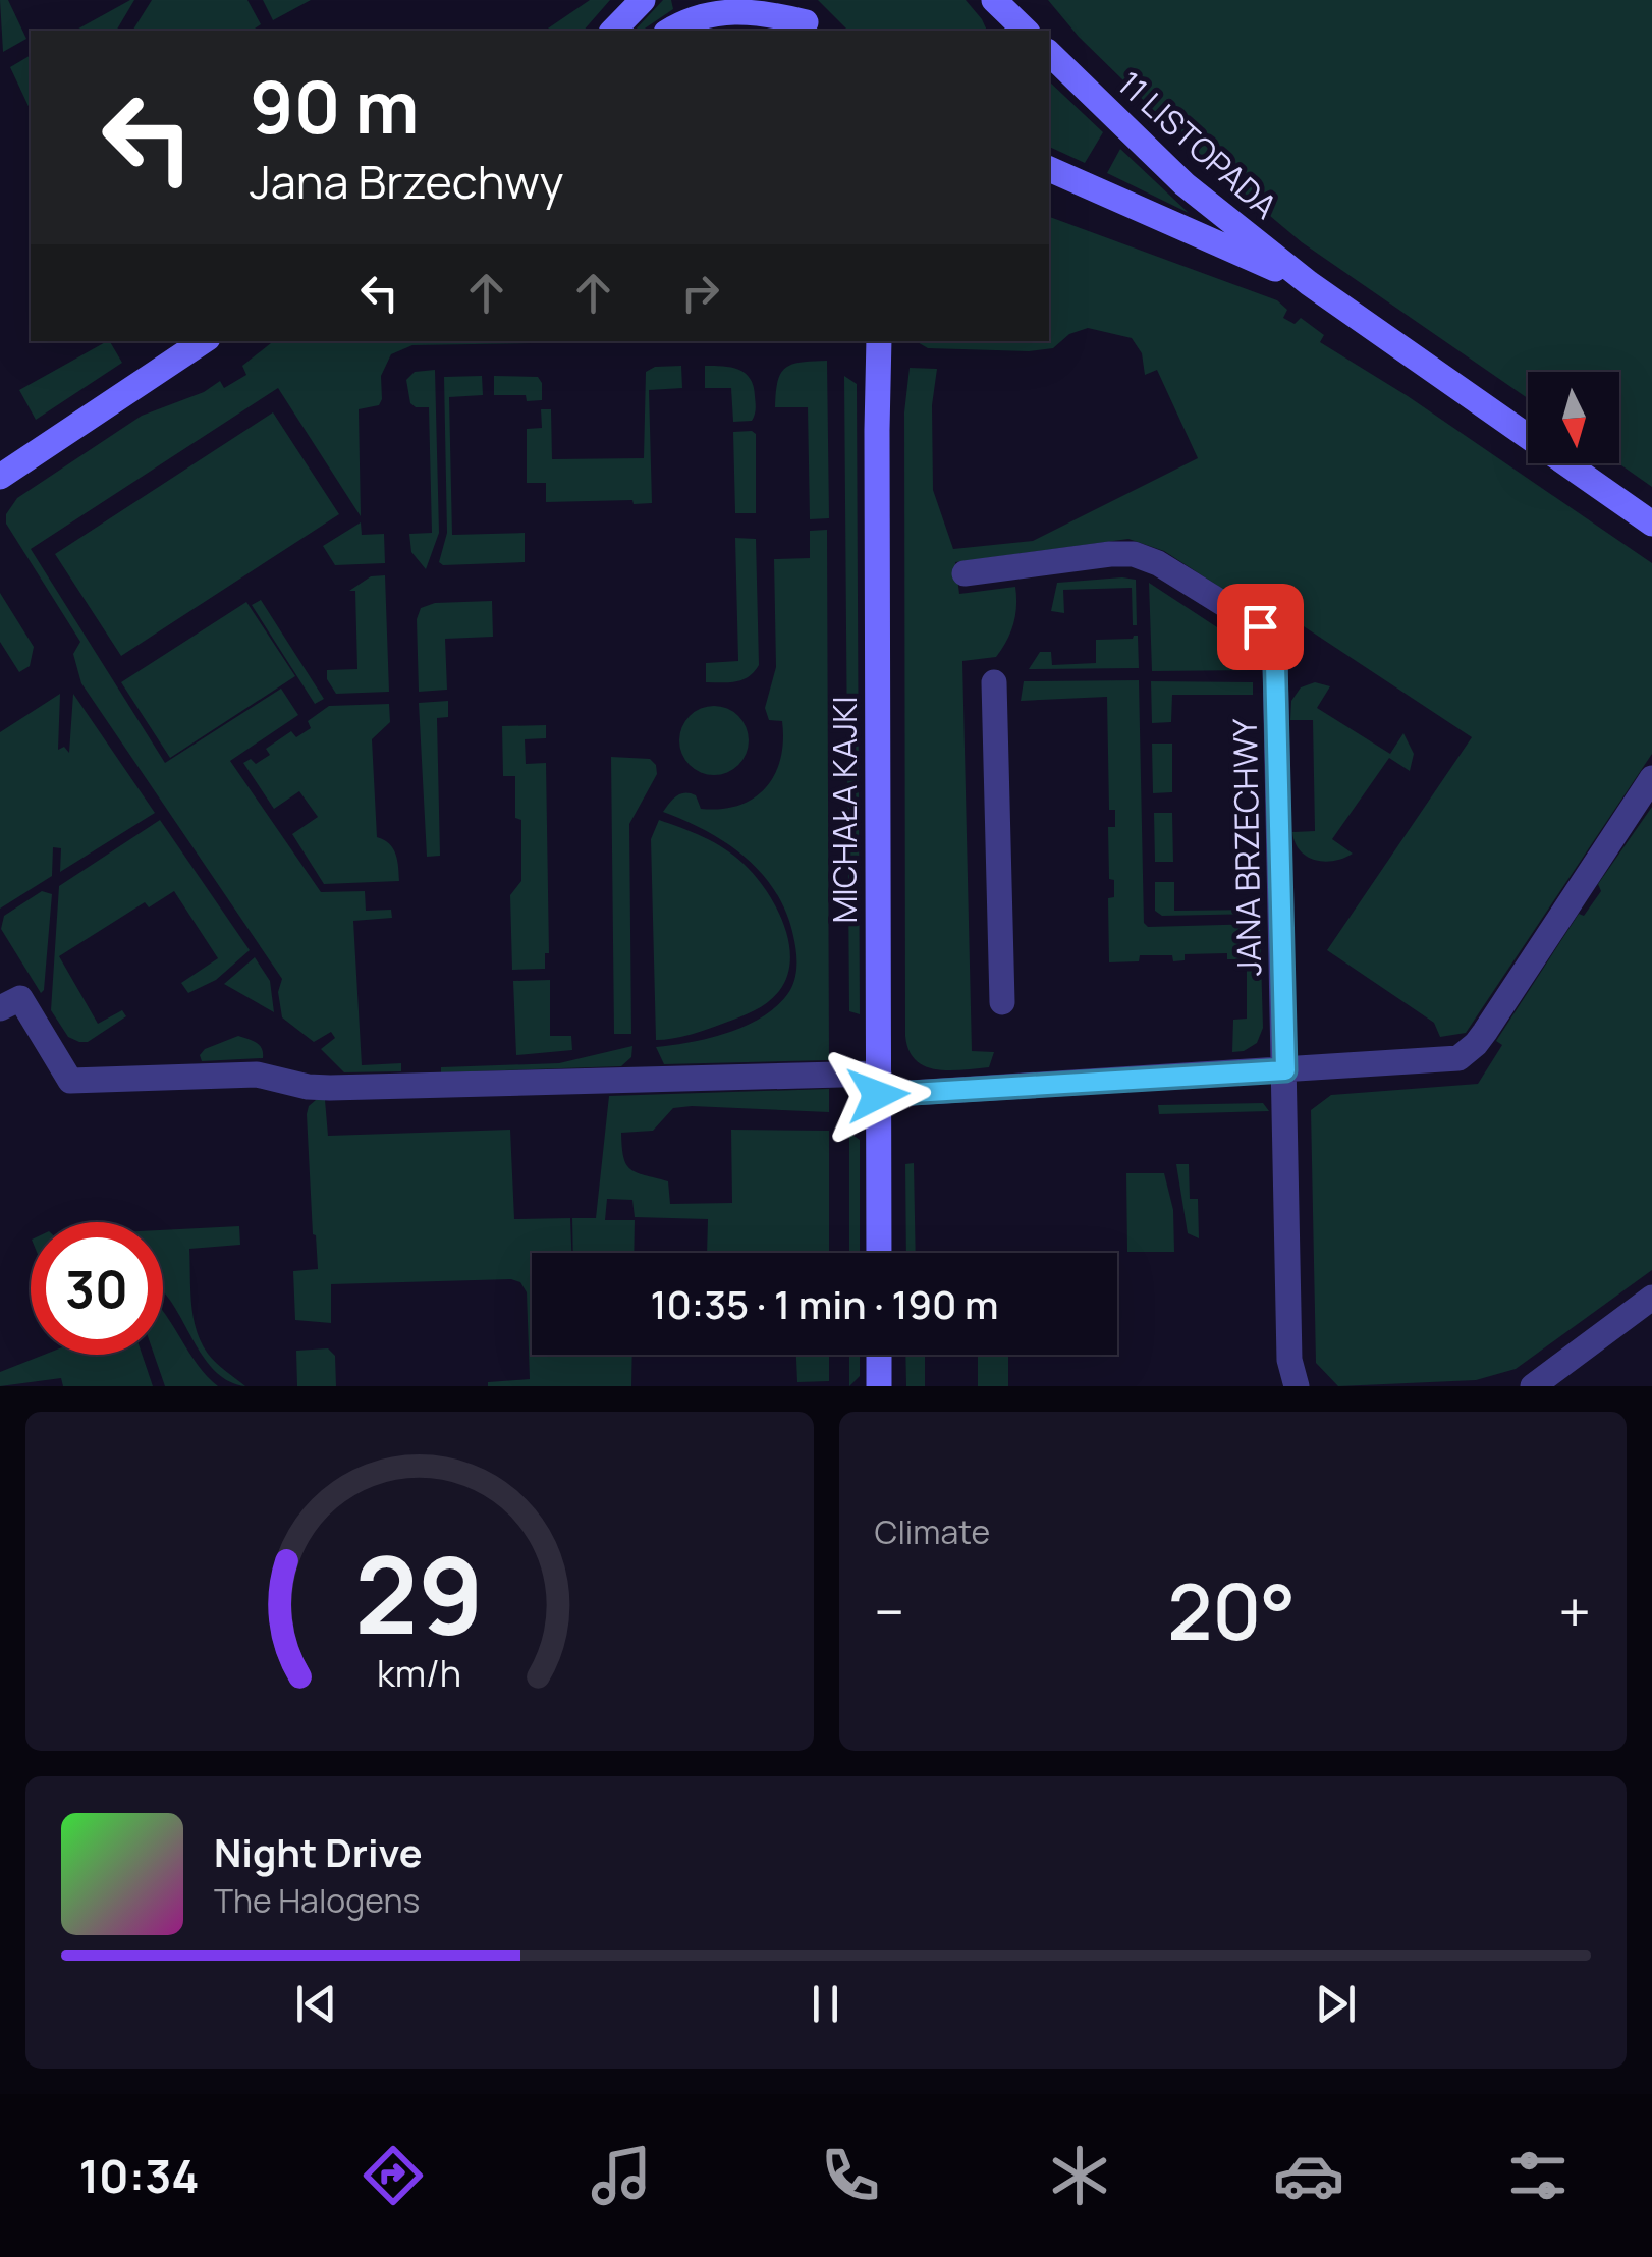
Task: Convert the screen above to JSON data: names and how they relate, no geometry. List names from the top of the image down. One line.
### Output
{"streets":{"street":["11 LISTOPADA","MICHAŁA KAJKI","JANA BRZECHWY"]},"north":"bottom","page":{"turn":["90 m","Jana Brzechwy"],"limit":"30","trip":"10:35 · 1 min · 190 m","tile":"Climate","heat":["−","20°","+"],"song":["Night Drive","The Halogens"],"tabs":"10:34","gauge":["29","km/h"]}}
